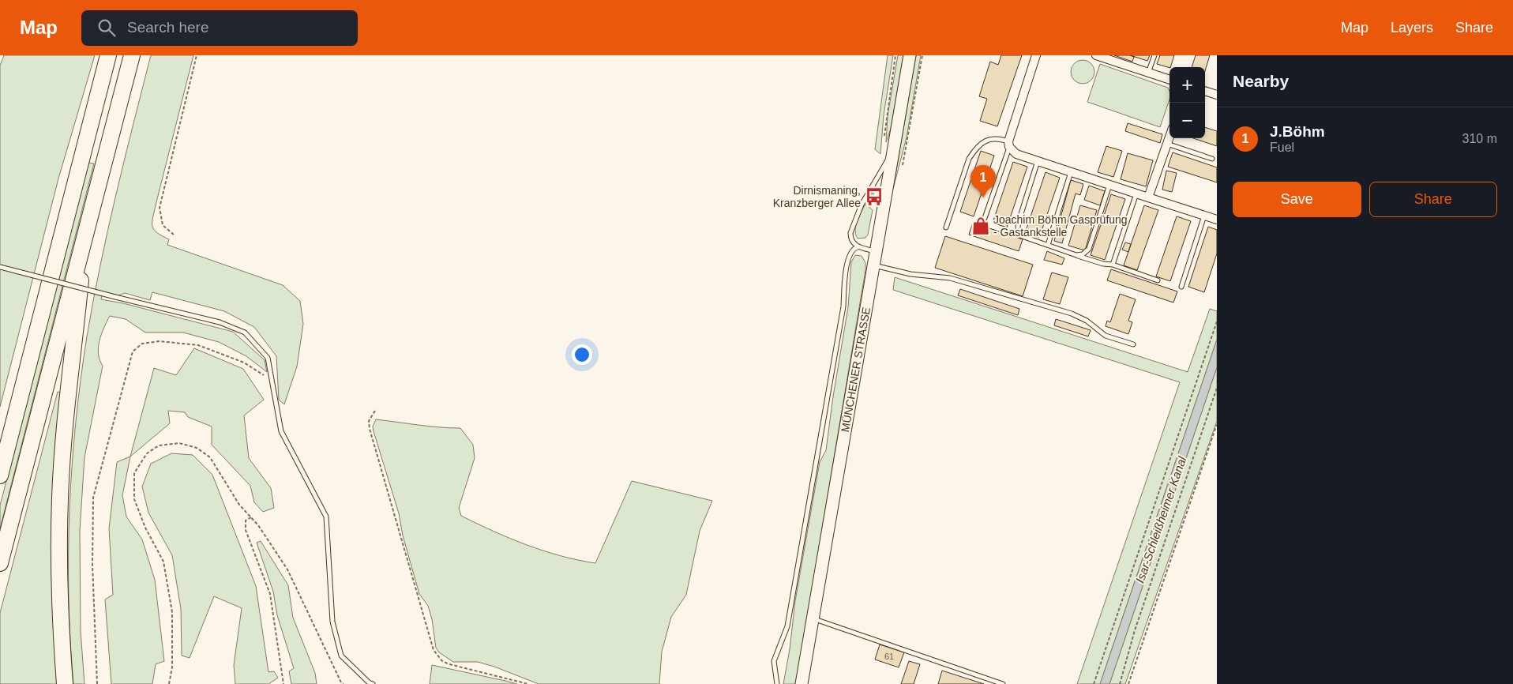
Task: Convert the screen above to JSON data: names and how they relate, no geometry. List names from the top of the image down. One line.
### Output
{"streets":{"main road":["MÜNCHENER STRASSE"]},"water":["Isar-Schleißheimer Kanal"],"places":{"bus stop":["Dirnismaning, Kranzberger Allee"],"shop":["Joachim Böhm Gasprüfung - Gastankstelle"]},"house_numbers":["61"],"page":{"header":"Map","search":"Search here","nav":["Map","Layers","Share"],"heading":"Nearby","map_buttons":["+","−"],"list":[{"mark":"1","name":"J.Böhm","note":"Fuel","value":"310 m"}],"pins":"1","buttons":["Save","Share"]}}
